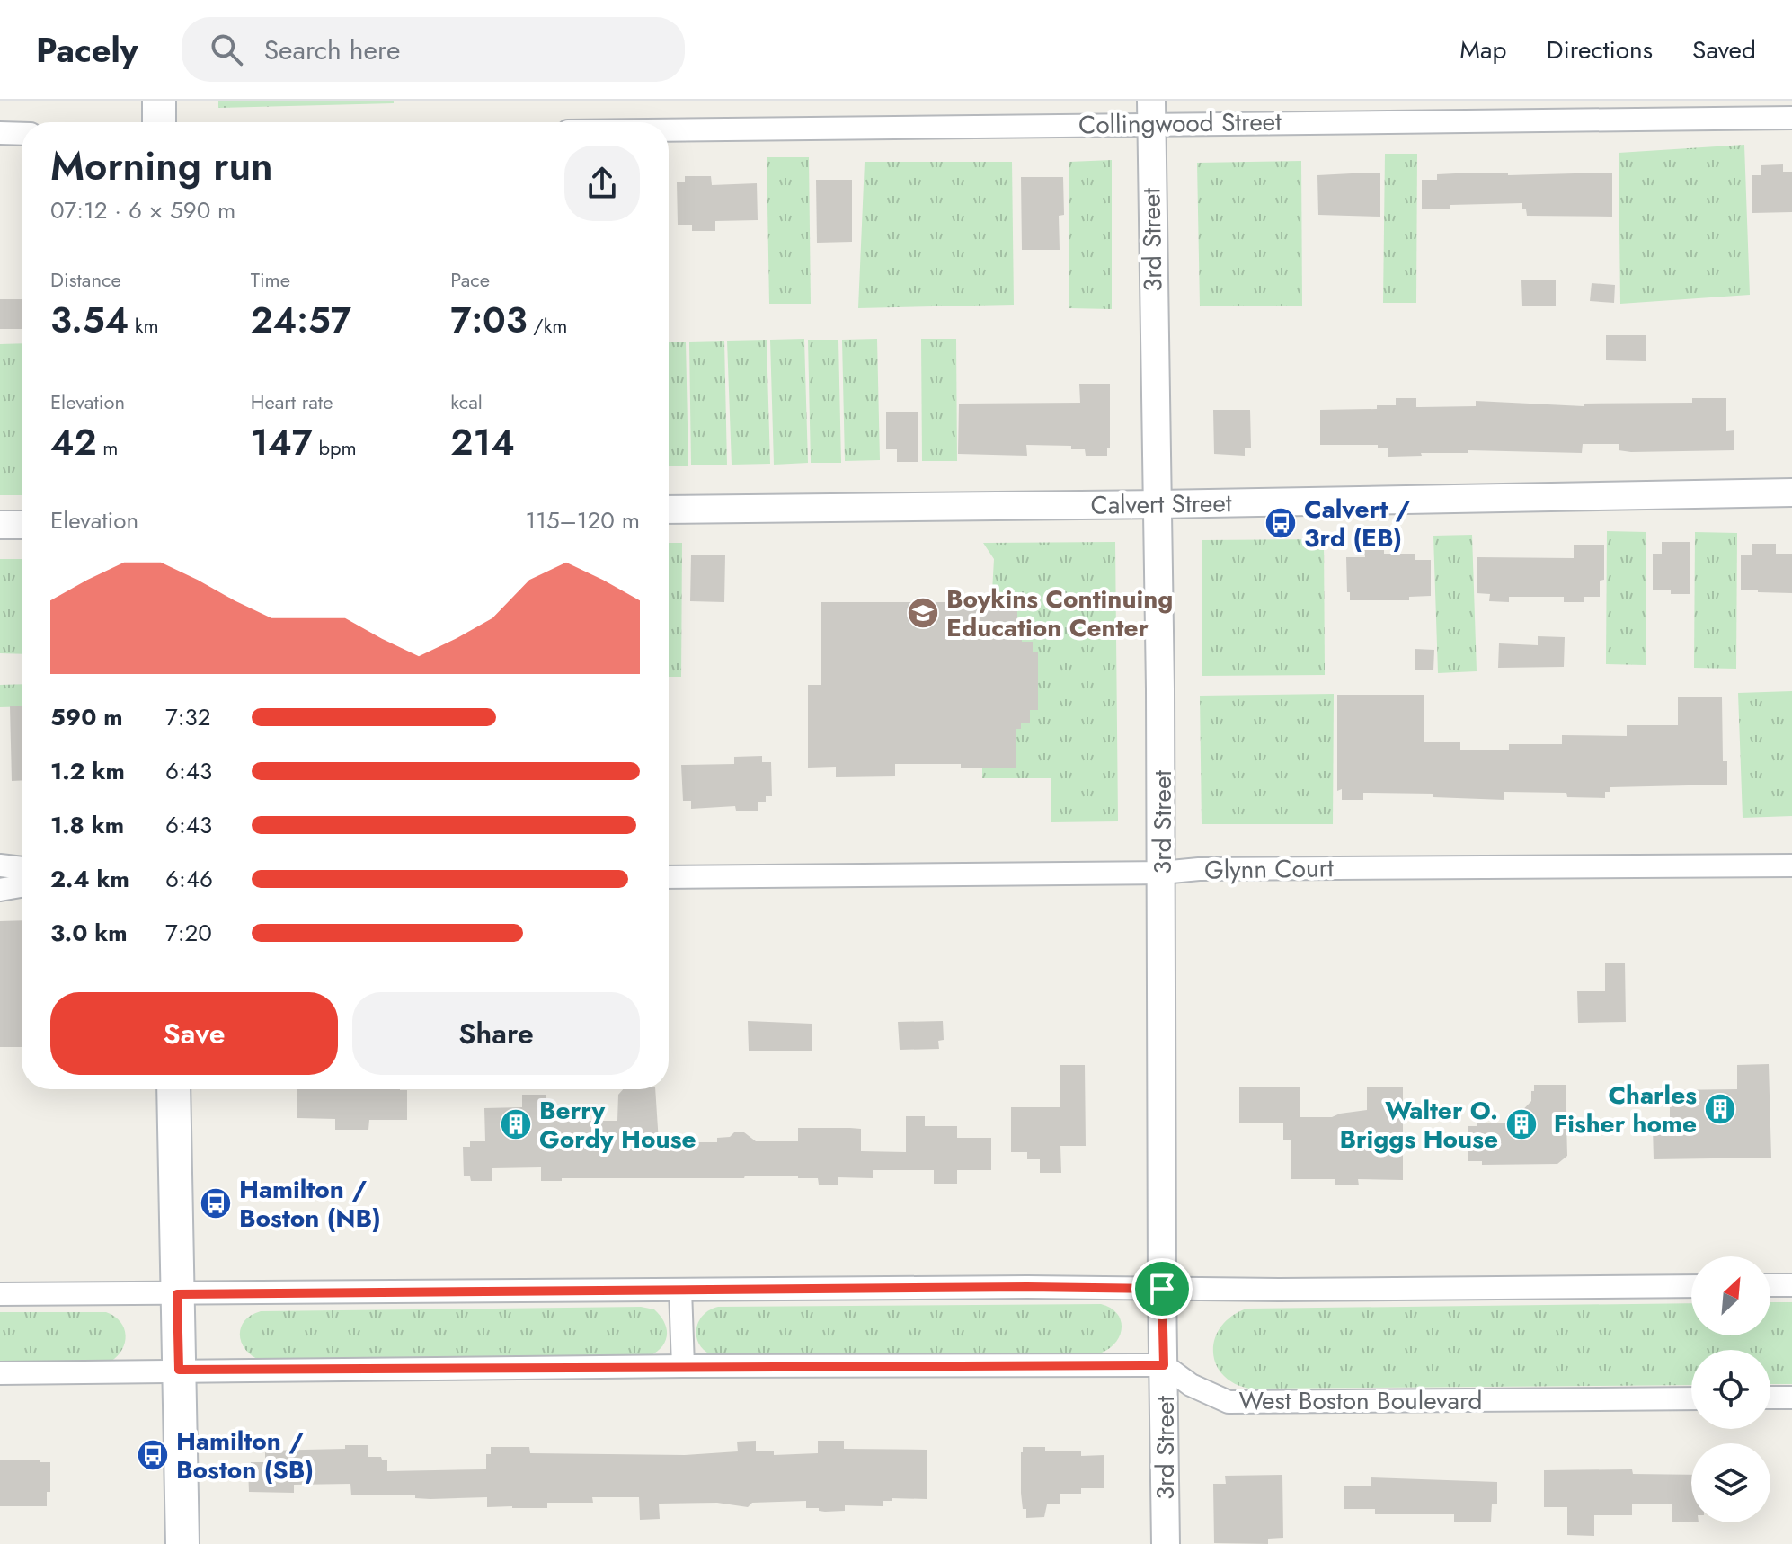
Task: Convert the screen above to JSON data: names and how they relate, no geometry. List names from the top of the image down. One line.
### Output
{"streets":{"street":["Collingwood Street","3rd Street","Calvert Street","Glynn Court","West Boston Boulevard"]},"crossings":[["Collingwood Street","3rd Street"],["3rd Street","Calvert Street"],["3rd Street","Glynn Court"],["3rd Street","West Boston Boulevard"]],"places":{"bus stop":["Calvert / 3rd (EB)","Hamilton / Boston (NB)","Hamilton / Boston (SB)"],"school or university":["Boykins Continuing Education Center"],"building":["Charles Fisher home","Berry Gordy House","Walter O. Briggs House"]},"north":"top right","page":{"header":"Pacely","search":"Search here","nav":["Map","Directions","Saved"],"heading":["Morning run","07:12 · 6 × 590 m"],"stats":[["Distance","3.54 km"],["Time","24:57"],["Pace","7:03 /km"],["Elevation","42 m"],["Heart rate","147 bpm"],["kcal","214"]],"chart":["Elevation","115–120 m"],"list":[{"name":"590 m","note":"7:32"},{"name":"1.2 km","note":"6:43"},{"name":"1.8 km","note":"6:43"},{"name":"2.4 km","note":"6:46"},{"name":"3.0 km","note":"7:20"}],"buttons":["Save","Share"]}}
